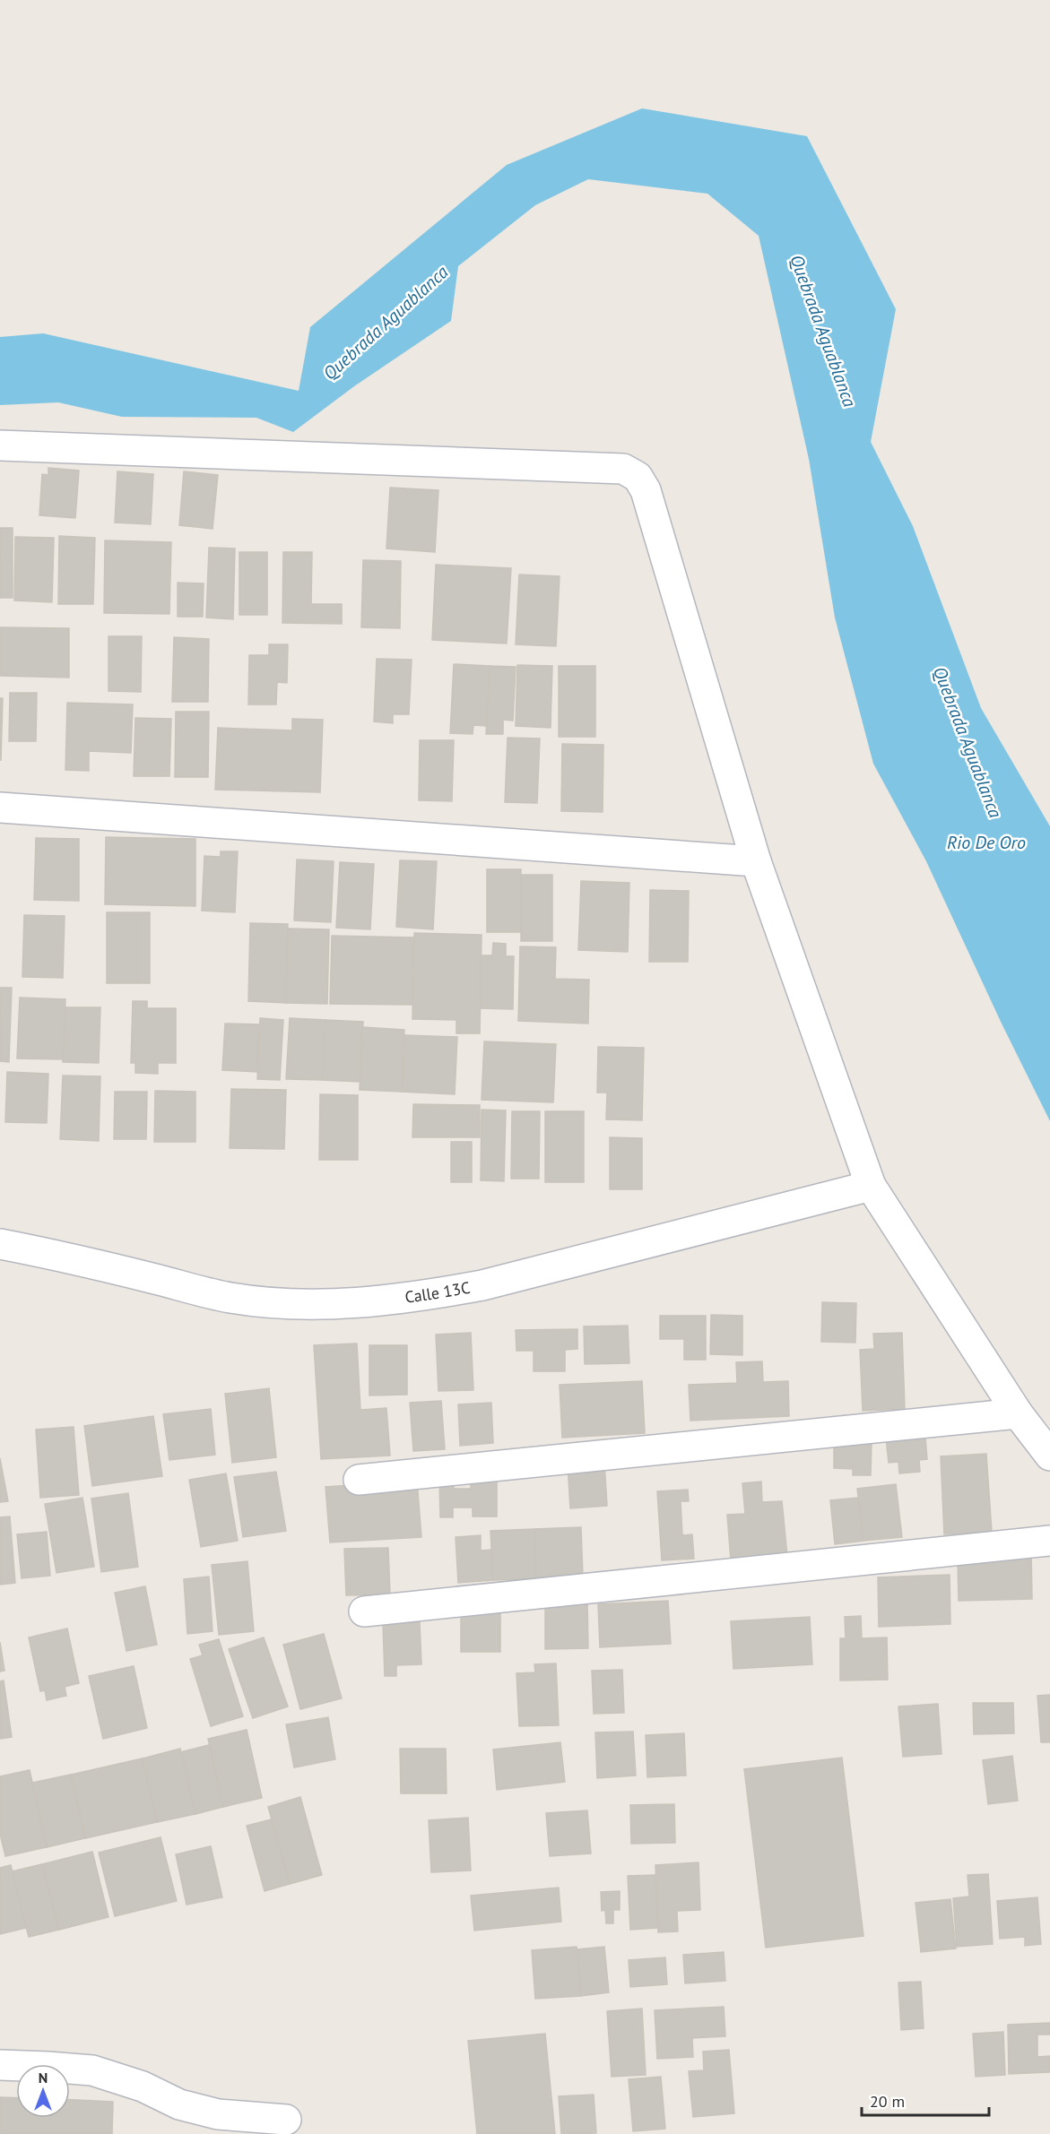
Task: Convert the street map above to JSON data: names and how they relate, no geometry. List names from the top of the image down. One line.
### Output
{"streets":{"street":["Calle 13C"]},"water":["Quebrada Aguablanca","Rio De Oro"],"scale_bar":"20 m","north":"top"}
